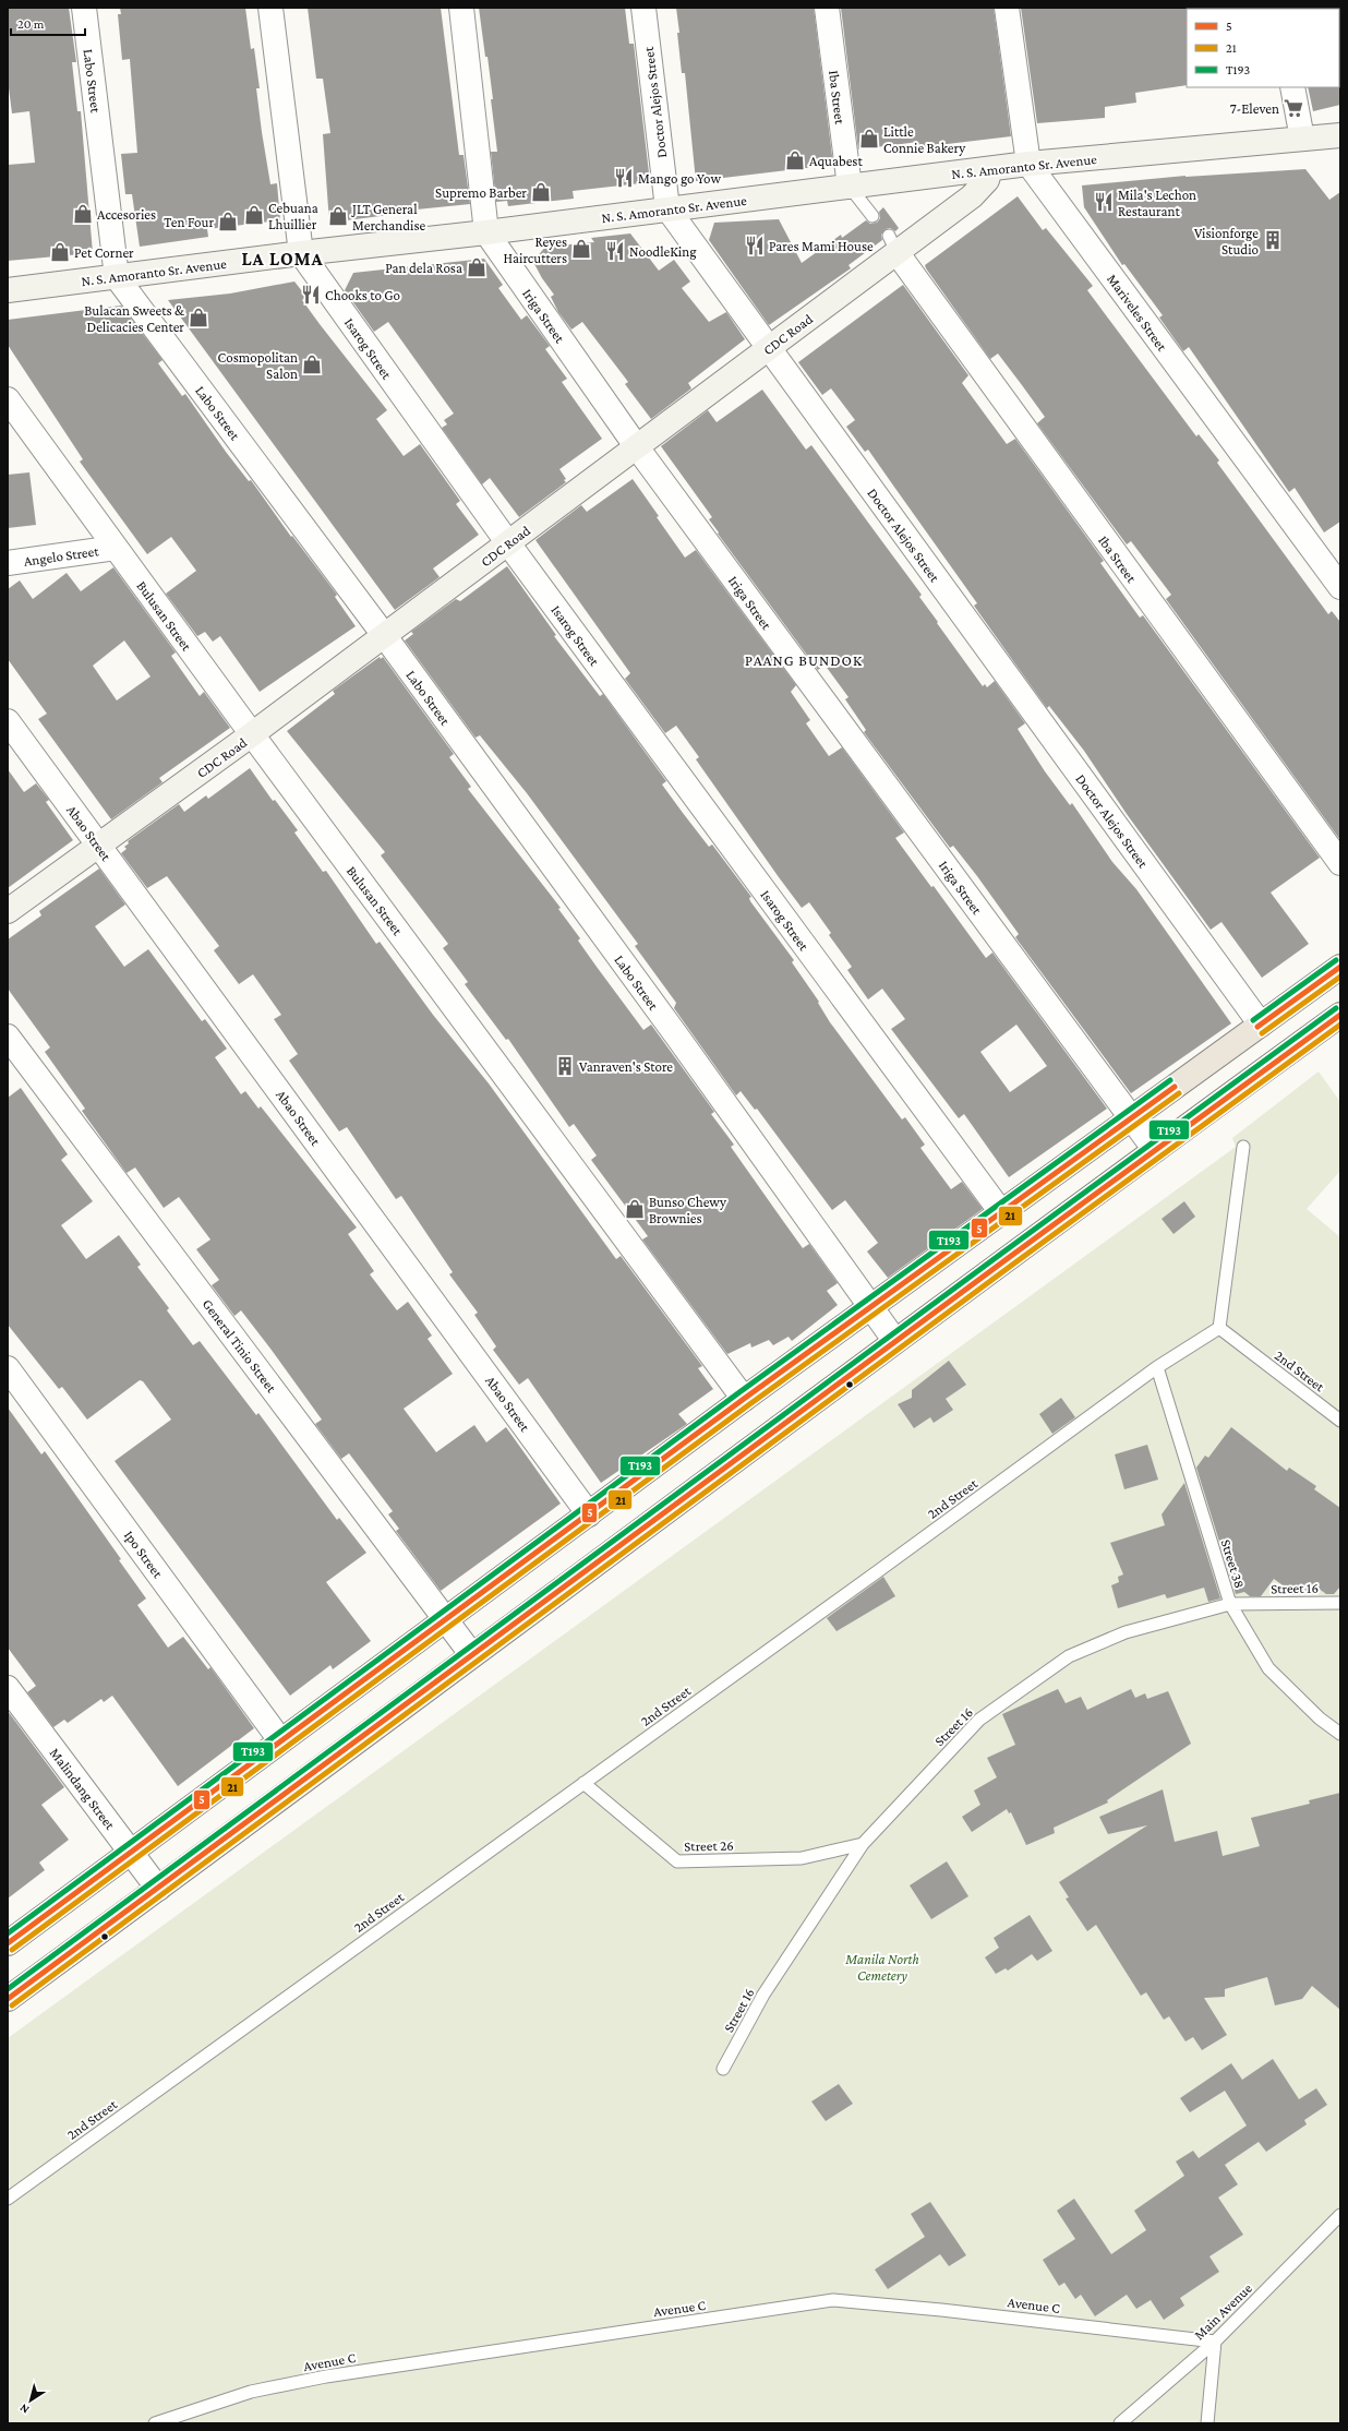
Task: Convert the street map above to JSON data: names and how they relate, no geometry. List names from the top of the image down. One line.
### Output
{"streets":{"street":["Labo Street","Iba Street","Doctor Alejos Street","N. S. Amoranto Sr. Avenue","Mariveles Street","Iriga Street","CDC Road","Isarog Street","Angelo Street","Bulusan Street","Abao Street","General Tinio Street","Ipo Street","Malindang Street"],"lane":["2nd Street","Street 38","Street 16","Street 26","Avenue C","Main Avenue"]},"crossings":[["Labo Street","N. S. Amoranto Sr. Avenue"],["Labo Street","CDC Road"],["Iba Street","N. S. Amoranto Sr. Avenue"],["Iba Street","CDC Road"],["Doctor Alejos Street","N. S. Amoranto Sr. Avenue"],["Doctor Alejos Street","CDC Road"],["N. S. Amoranto Sr. Avenue","Mariveles Street"],["N. S. Amoranto Sr. Avenue","Iriga Street"],["N. S. Amoranto Sr. Avenue","CDC Road"],["N. S. Amoranto Sr. Avenue","Isarog Street"],["Iriga Street","CDC Road"],["CDC Road","Isarog Street"],["CDC Road","Bulusan Street"],["CDC Road","Abao Street"],["Angelo Street","Bulusan Street"],["2nd Street","Street 38"],["2nd Street","Street 26"],["Street 38","Street 16"],["Street 16","Street 26"],["Avenue C","Main Avenue"]],"districts":["LA LOMA","PAANG BUNDOK"],"parks":["Manila North Cemetery"],"places":{"supermarket":["7-Eleven"],"shop":["Little Connie Bakery","Aquabest","Supremo Barber","Accesories","Cebuana Lhuillier","JLT General Merchandise","Ten Four","Reyes Haircutters","Pet Corner","Pan dela Rosa","Bulacan Sweets & Delicacies Center","Cosmopolitan Salon","Bunso Chewy Brownies"],"restaurant":["Mango go Yow","Mila's Lechon Restaurant","Pares Mami House","NoodleKing","Chooks to Go"],"building":["Visionforge Studio","Vanraven's Store"]},"lines":["transit line T193","transit line 5","transit line 21"],"legend":["5","21","T193"],"scale_bar":"20 m","north":"bottom left"}
